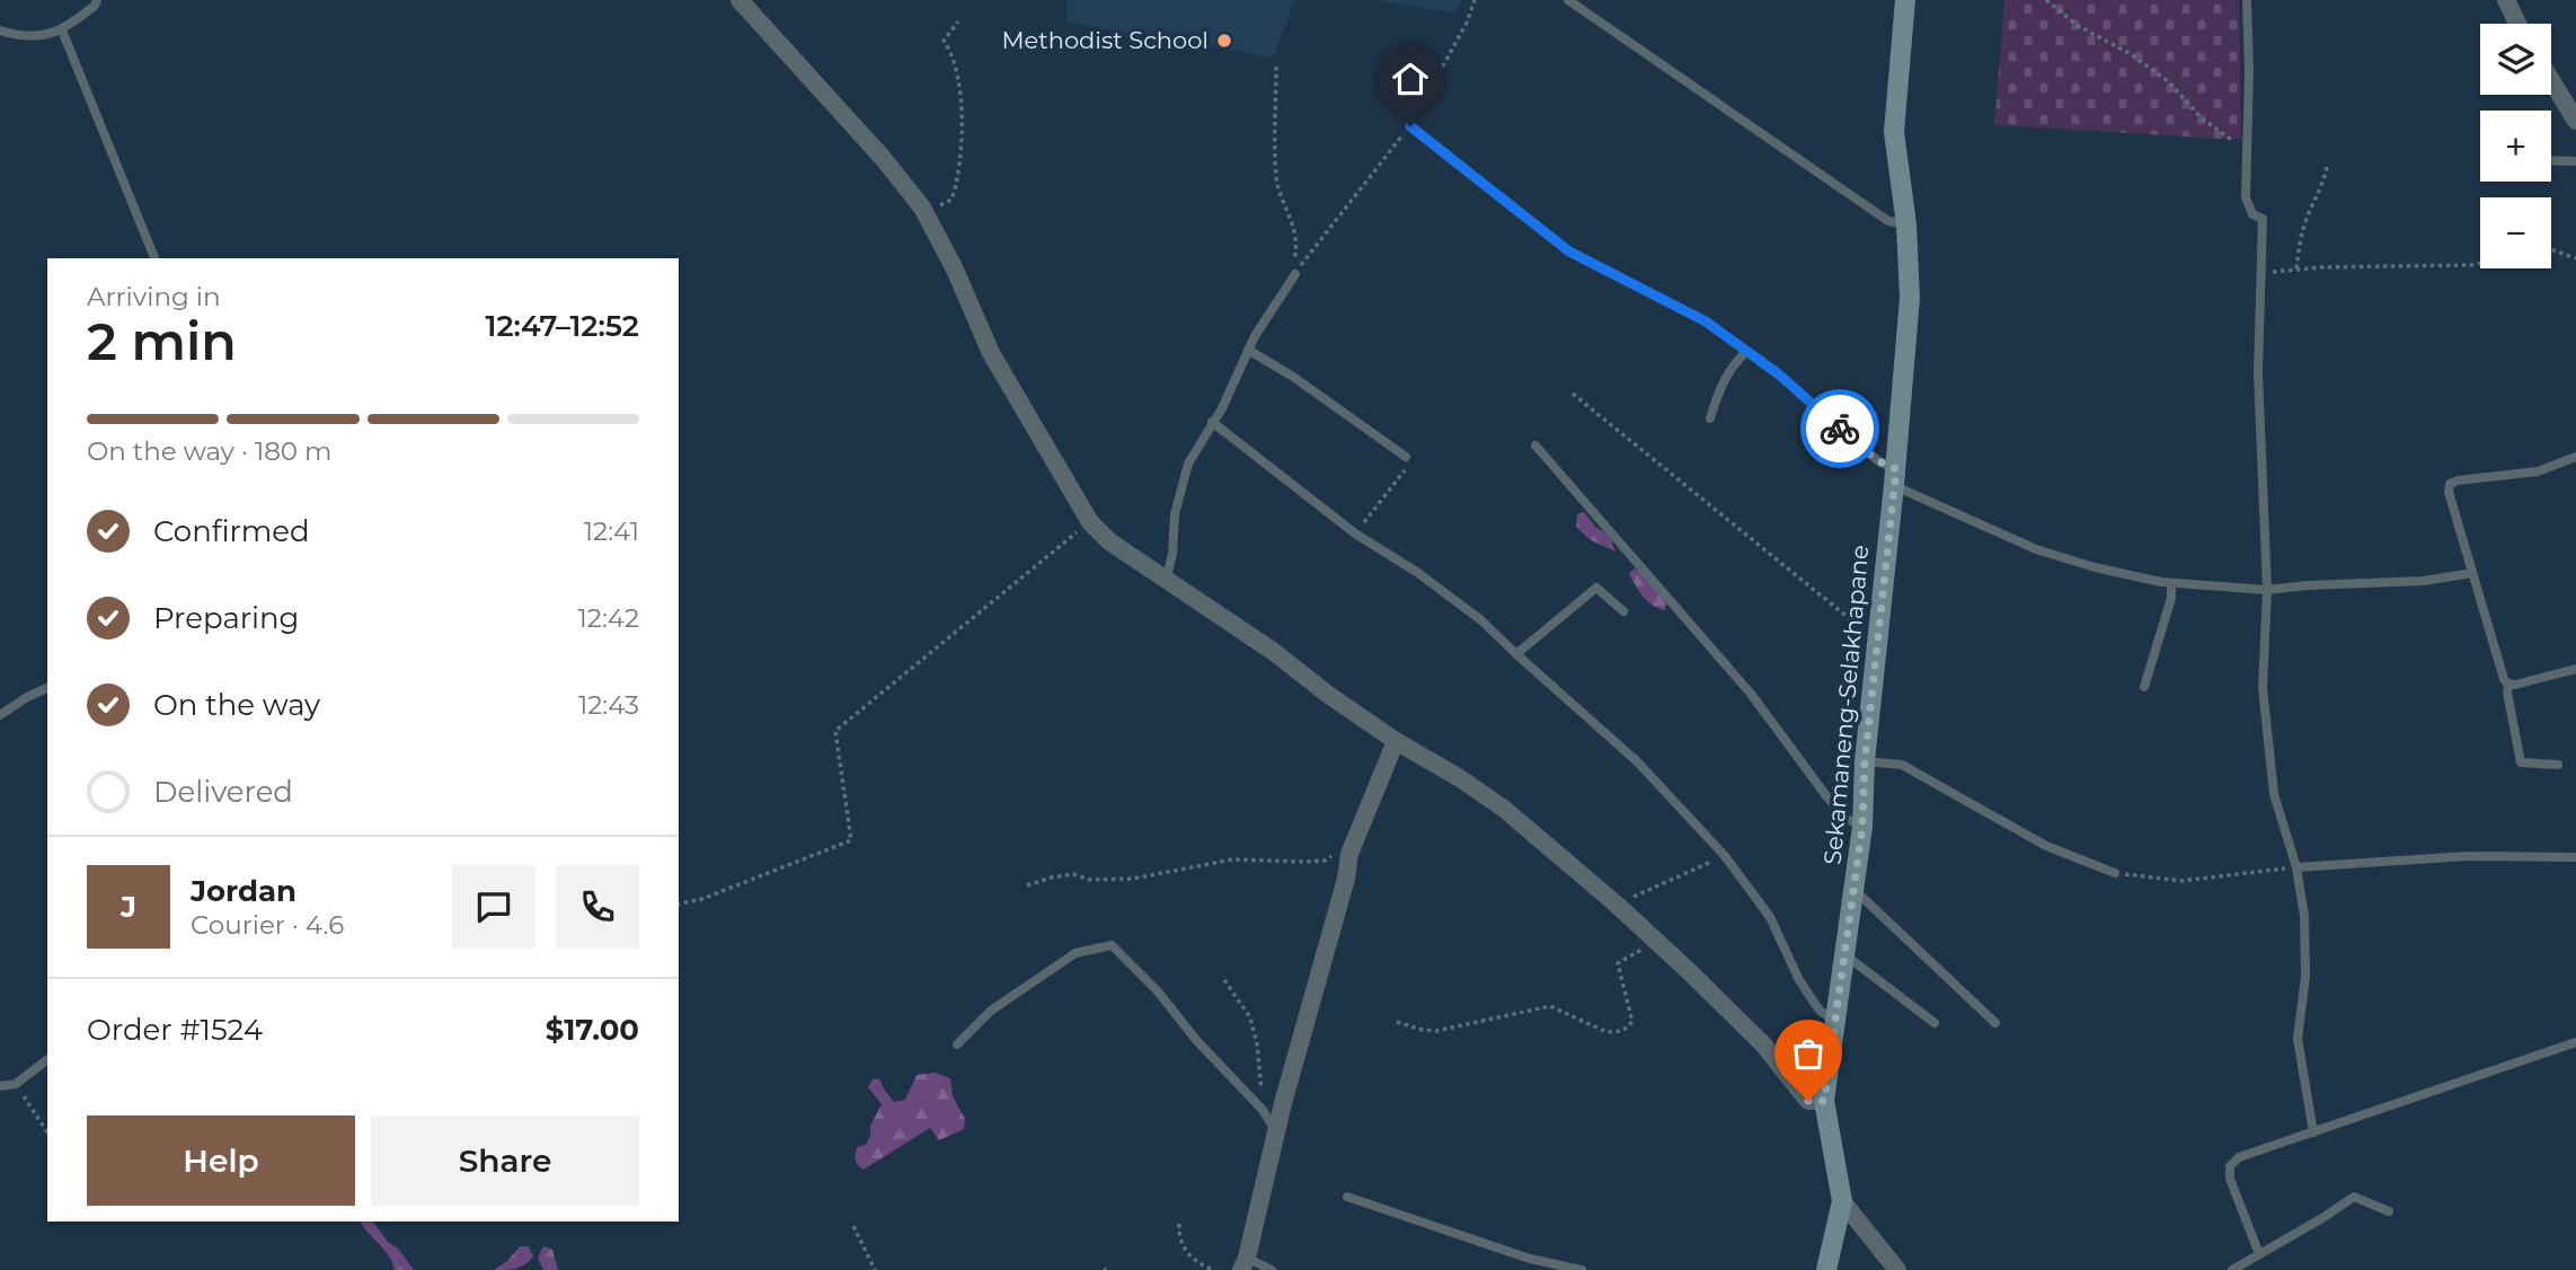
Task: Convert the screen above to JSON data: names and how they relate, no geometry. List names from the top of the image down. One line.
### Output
{"streets":{"street":["Sekamaneng-Selakhapane"]},"places":["Methodist School"],"page":{"map_buttons":["+","−"],"heading":["2 min","Arriving in","12:47–12:52"],"panel":["Jordan","Courier · 4.6","Order #1524","$17.00"],"bar":"On the way · 180 m","list":[["Confirmed","12:41"],["Preparing","12:42"],["On the way","12:43"],"Delivered"],"round":"J","buttons":["Help","Share"]}}
